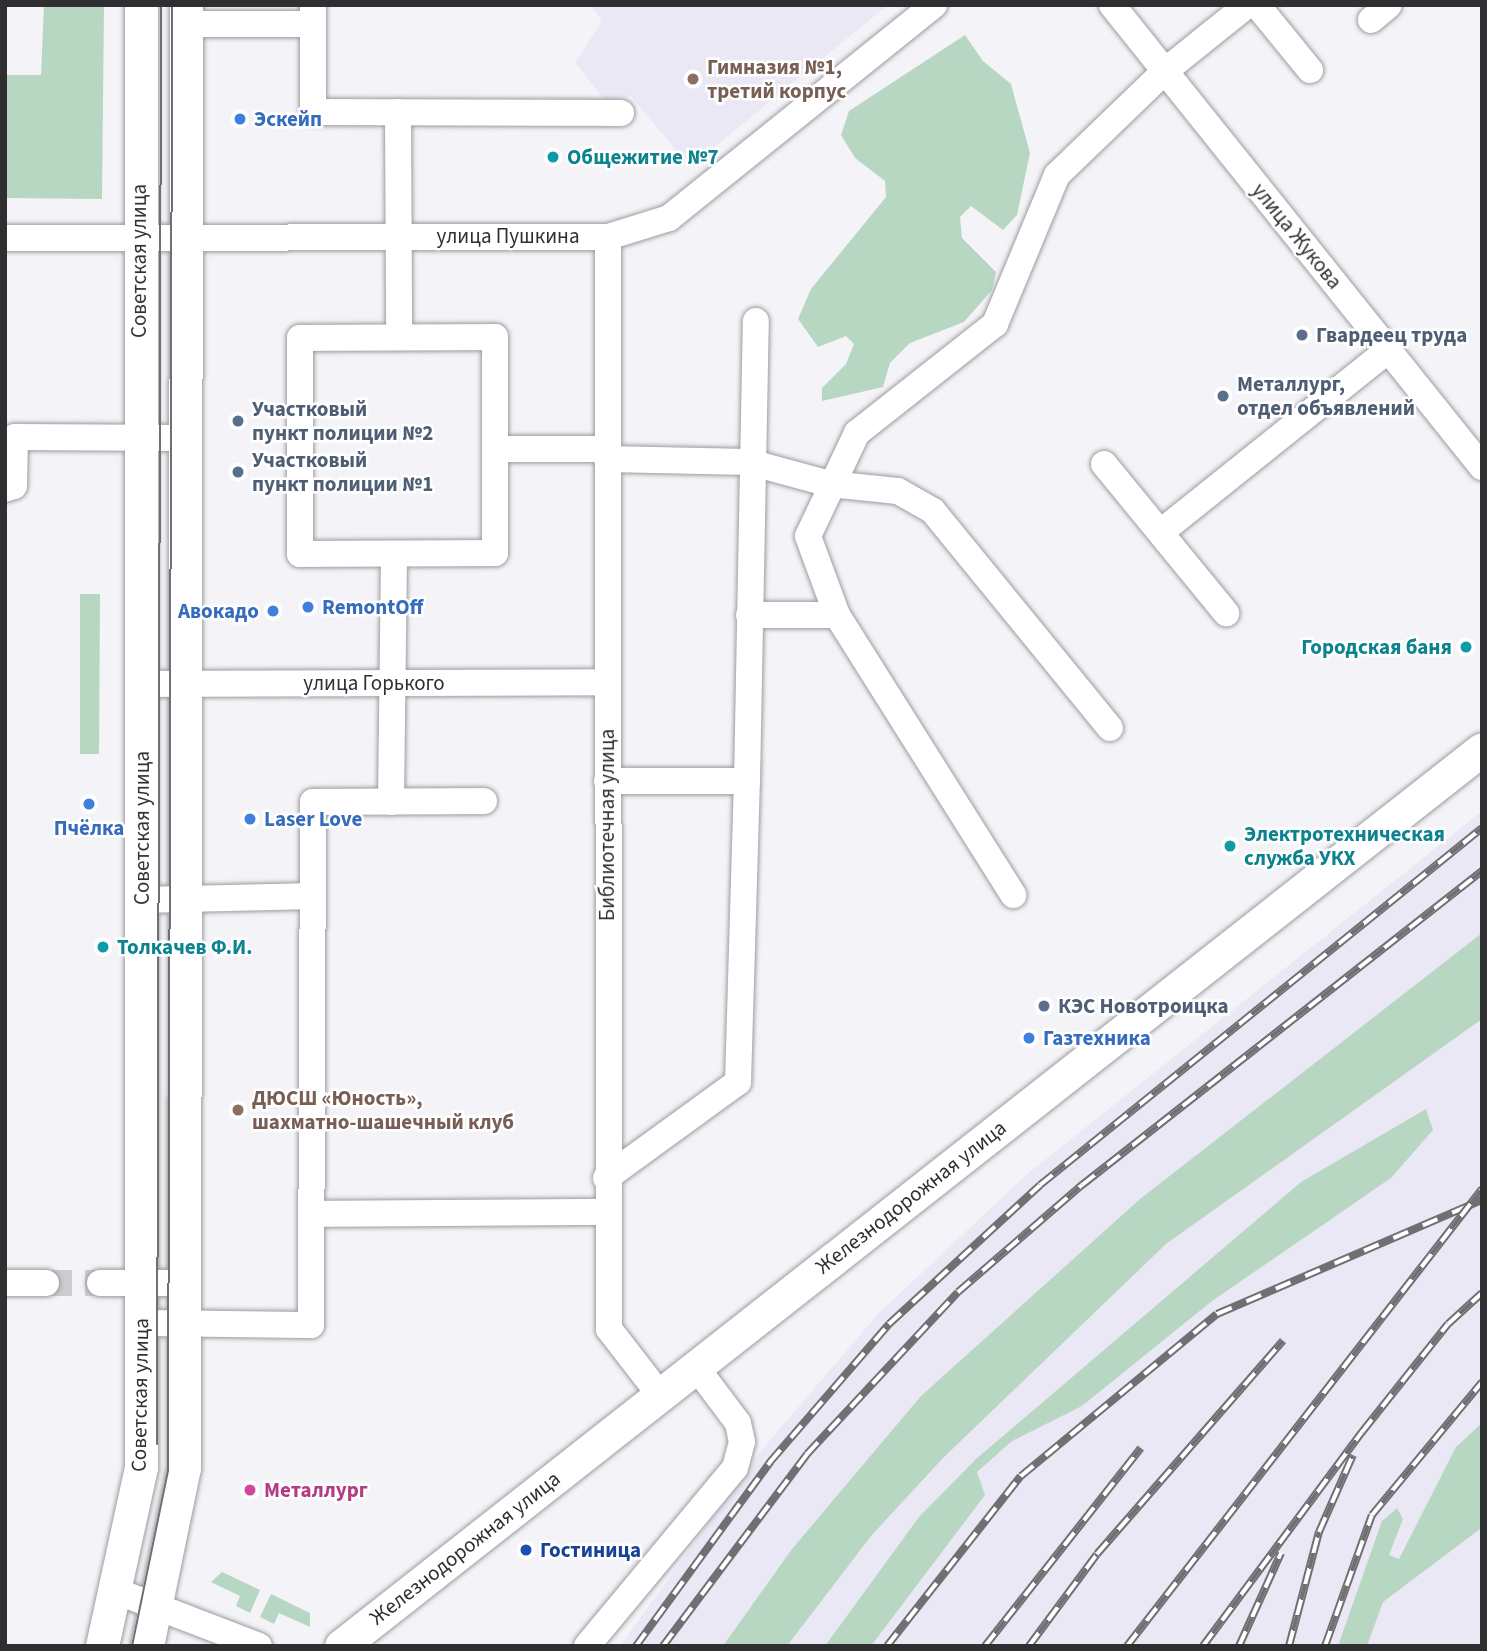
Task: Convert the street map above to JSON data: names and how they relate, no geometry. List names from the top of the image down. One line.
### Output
{"streets":{"main road":["Советская улица","Железнодорожная улица"],"street":["улица Пушкина","улица Жукова","улица Горького","Библиотечная улица"]},"crossings":[["улица Пушкина","Советская улица"],["улица Пушкина","Библиотечная улица"],["Советская улица","улица Горького"],["улица Горького","Библиотечная улица"],["Библиотечная улица","Железнодорожная улица"]],"places":["Гимназия №1, третий корпус","Эскейп","Общежитие №7","Гвардеец труда","Металлург, отдел объявлений","Участковый пункт полиции №2","Участковый пункт полиции №1","RemontOff","Авокадо","Городская баня","Пчёлка","Laser Love","Электротехническая служба УКХ","Толкачев Ф.И.","КЭС Новотроицка","Газтехника","ДЮСШ «Юность», шахматно-шашечный клуб","Металлург","Гостиница"]}
